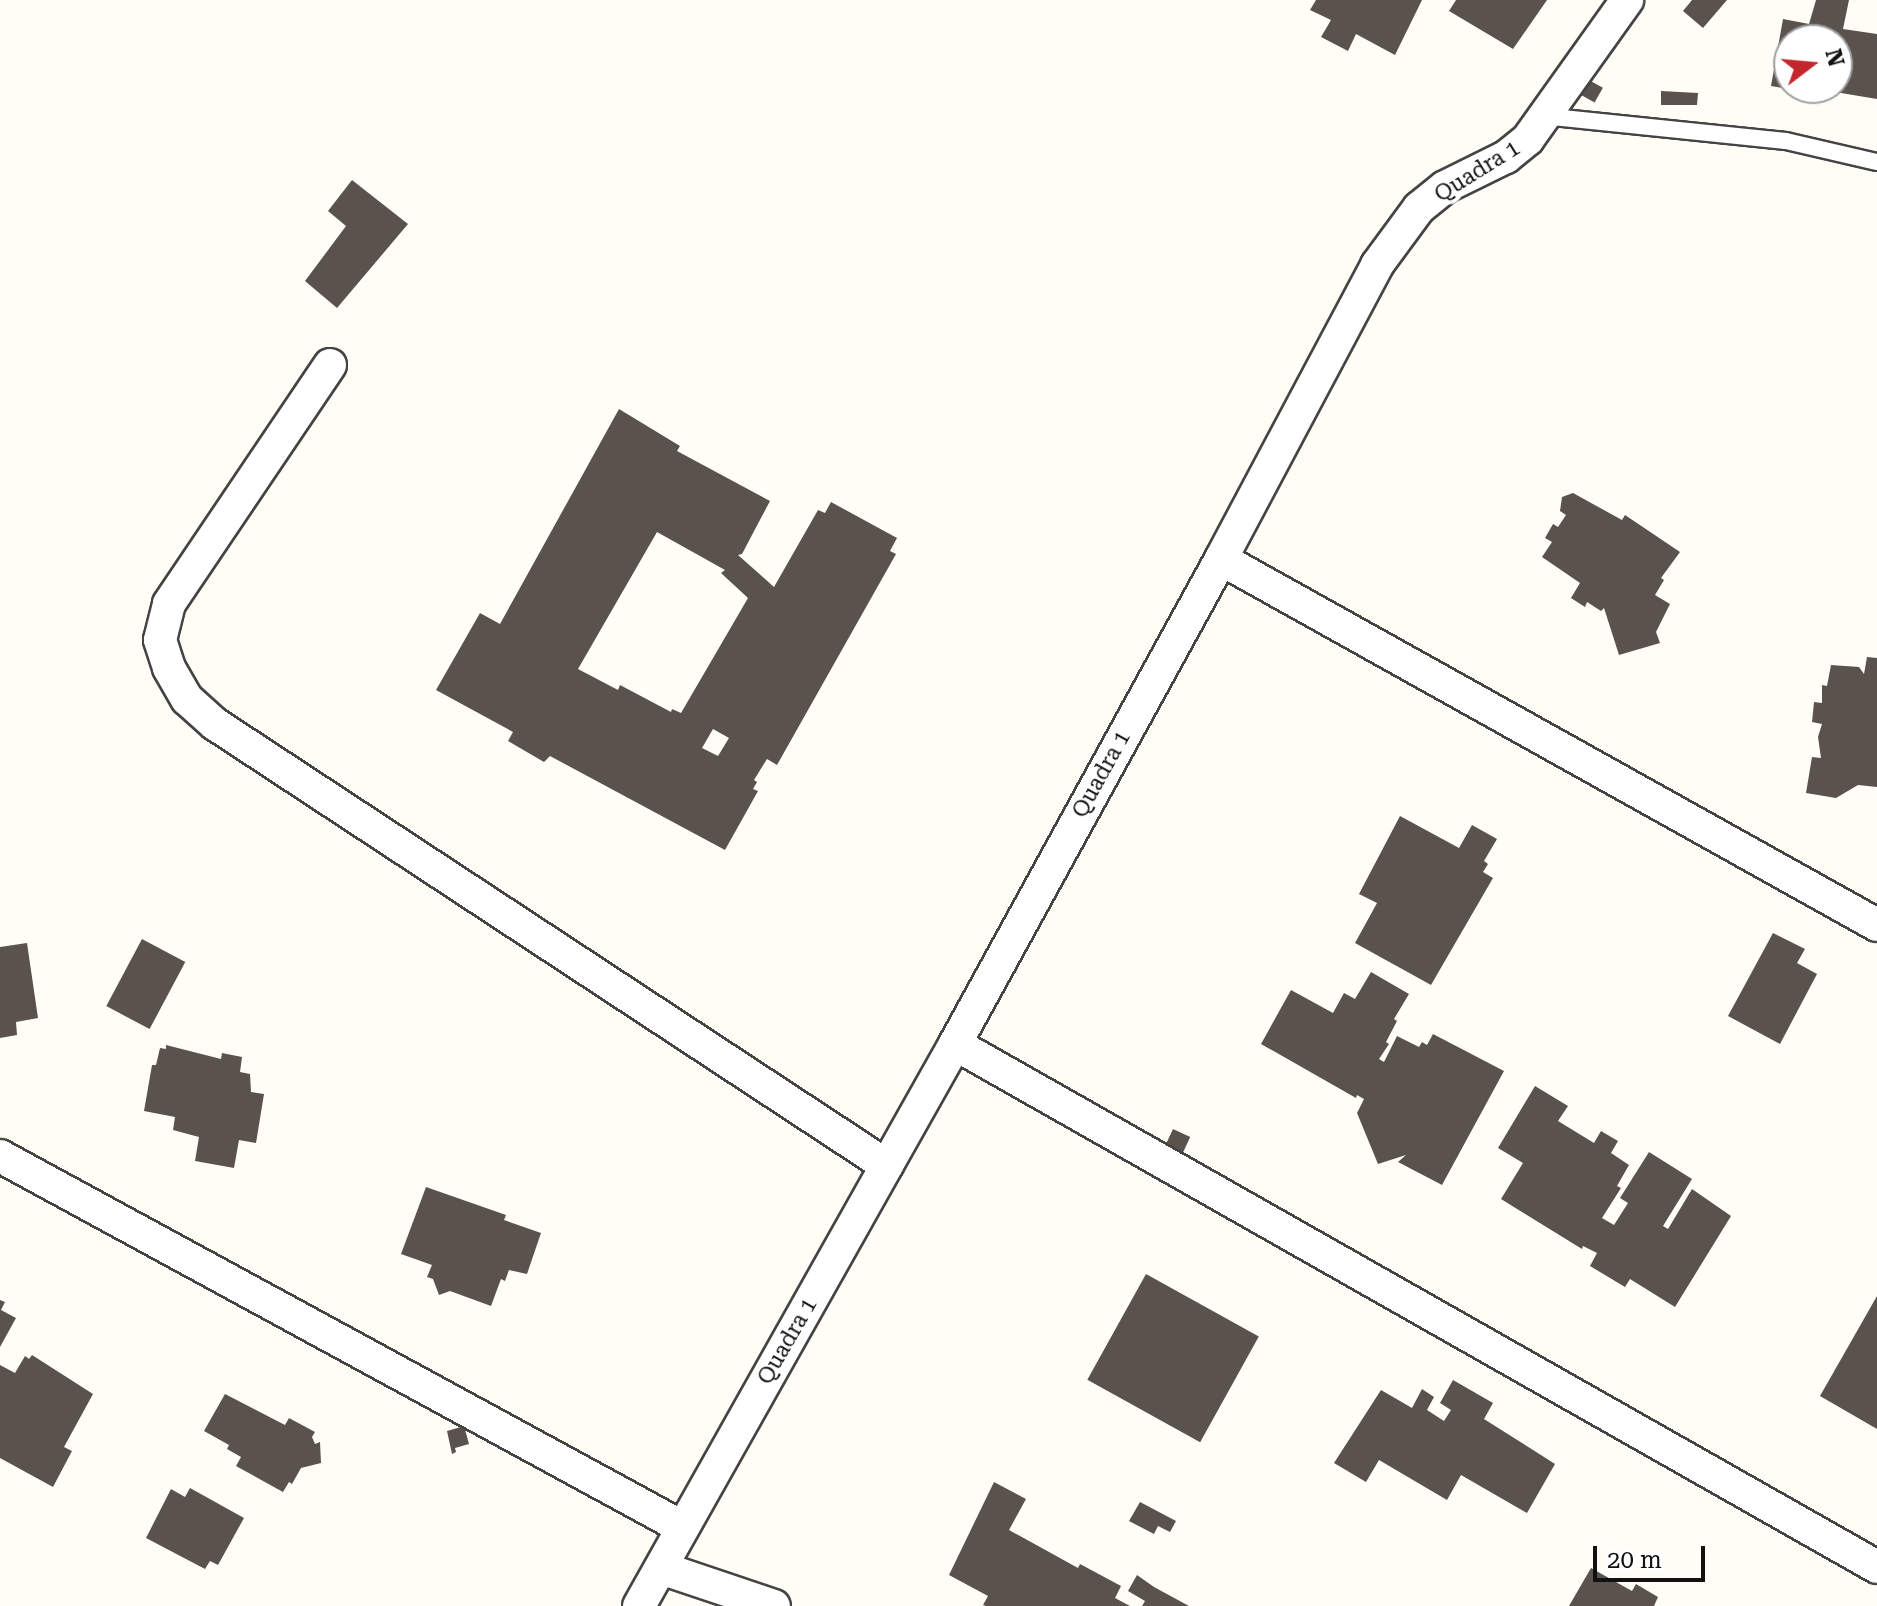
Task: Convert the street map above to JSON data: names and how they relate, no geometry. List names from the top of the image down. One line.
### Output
{"streets":{"street":["Quadra 1"]},"scale_bar":"20 m","north":"right"}
